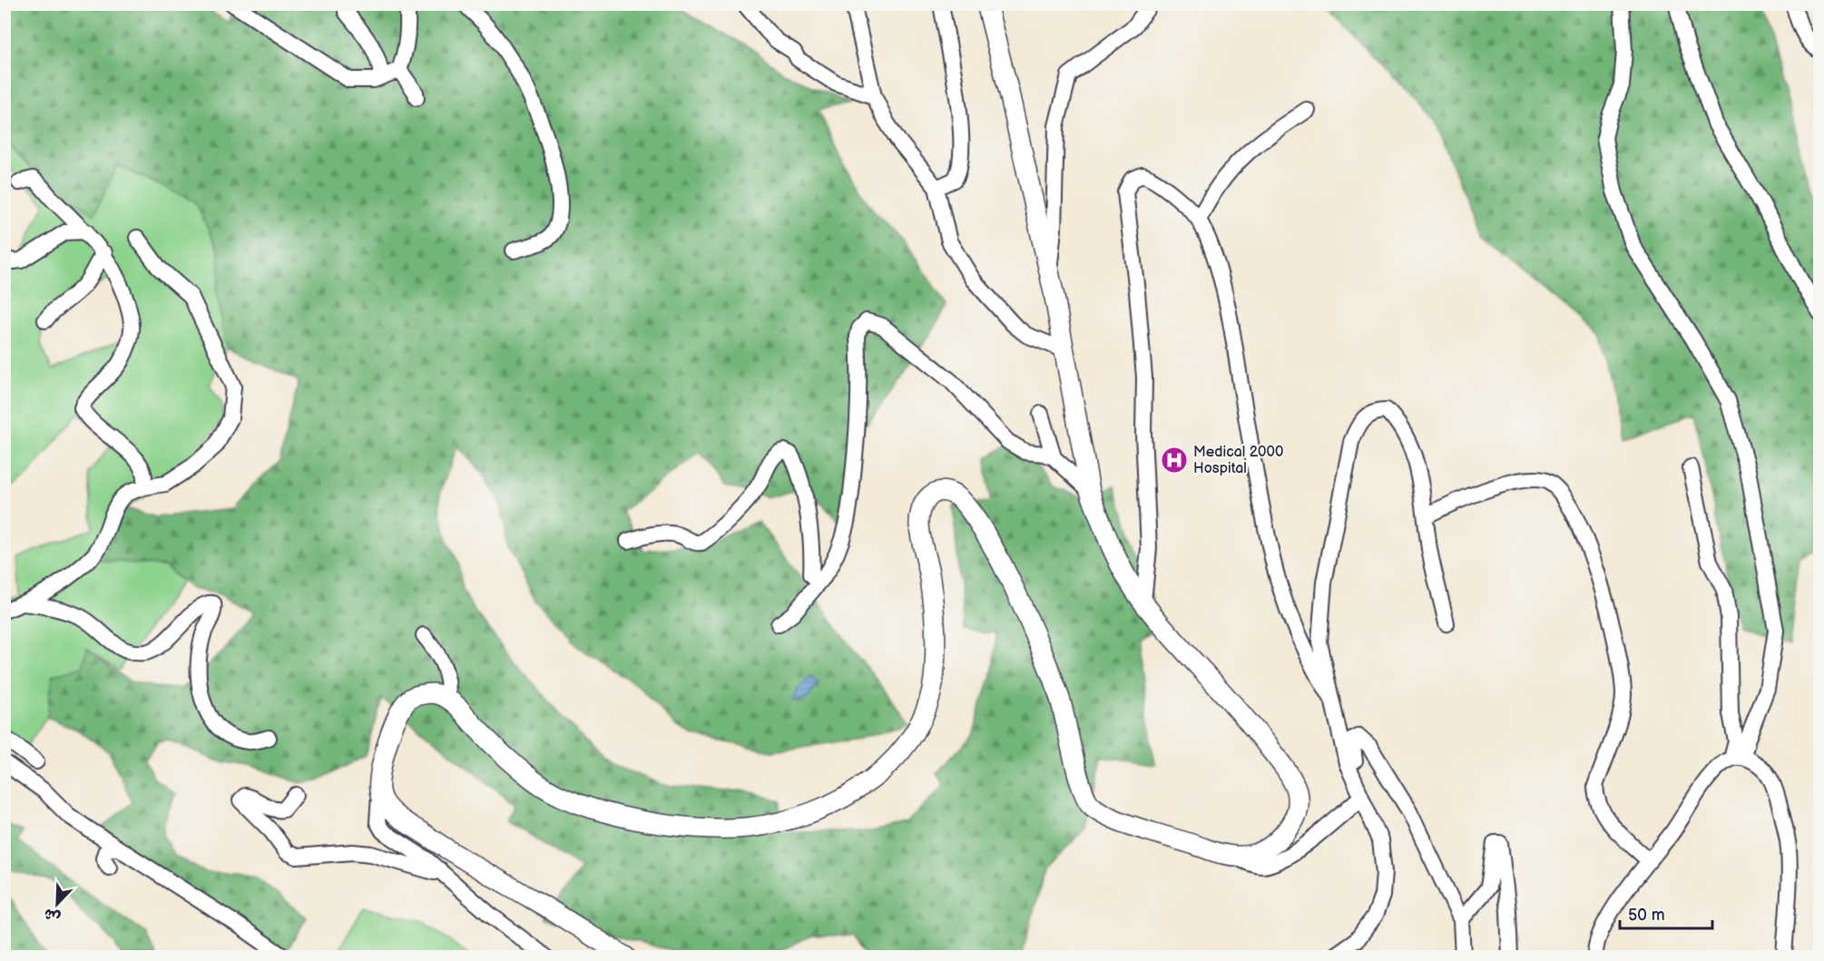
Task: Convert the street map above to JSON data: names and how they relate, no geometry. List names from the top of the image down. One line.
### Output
{"places":{"hospital":["Medical 2000 Hospital"]},"scale_bar":"50 m","north":"bottom left"}
